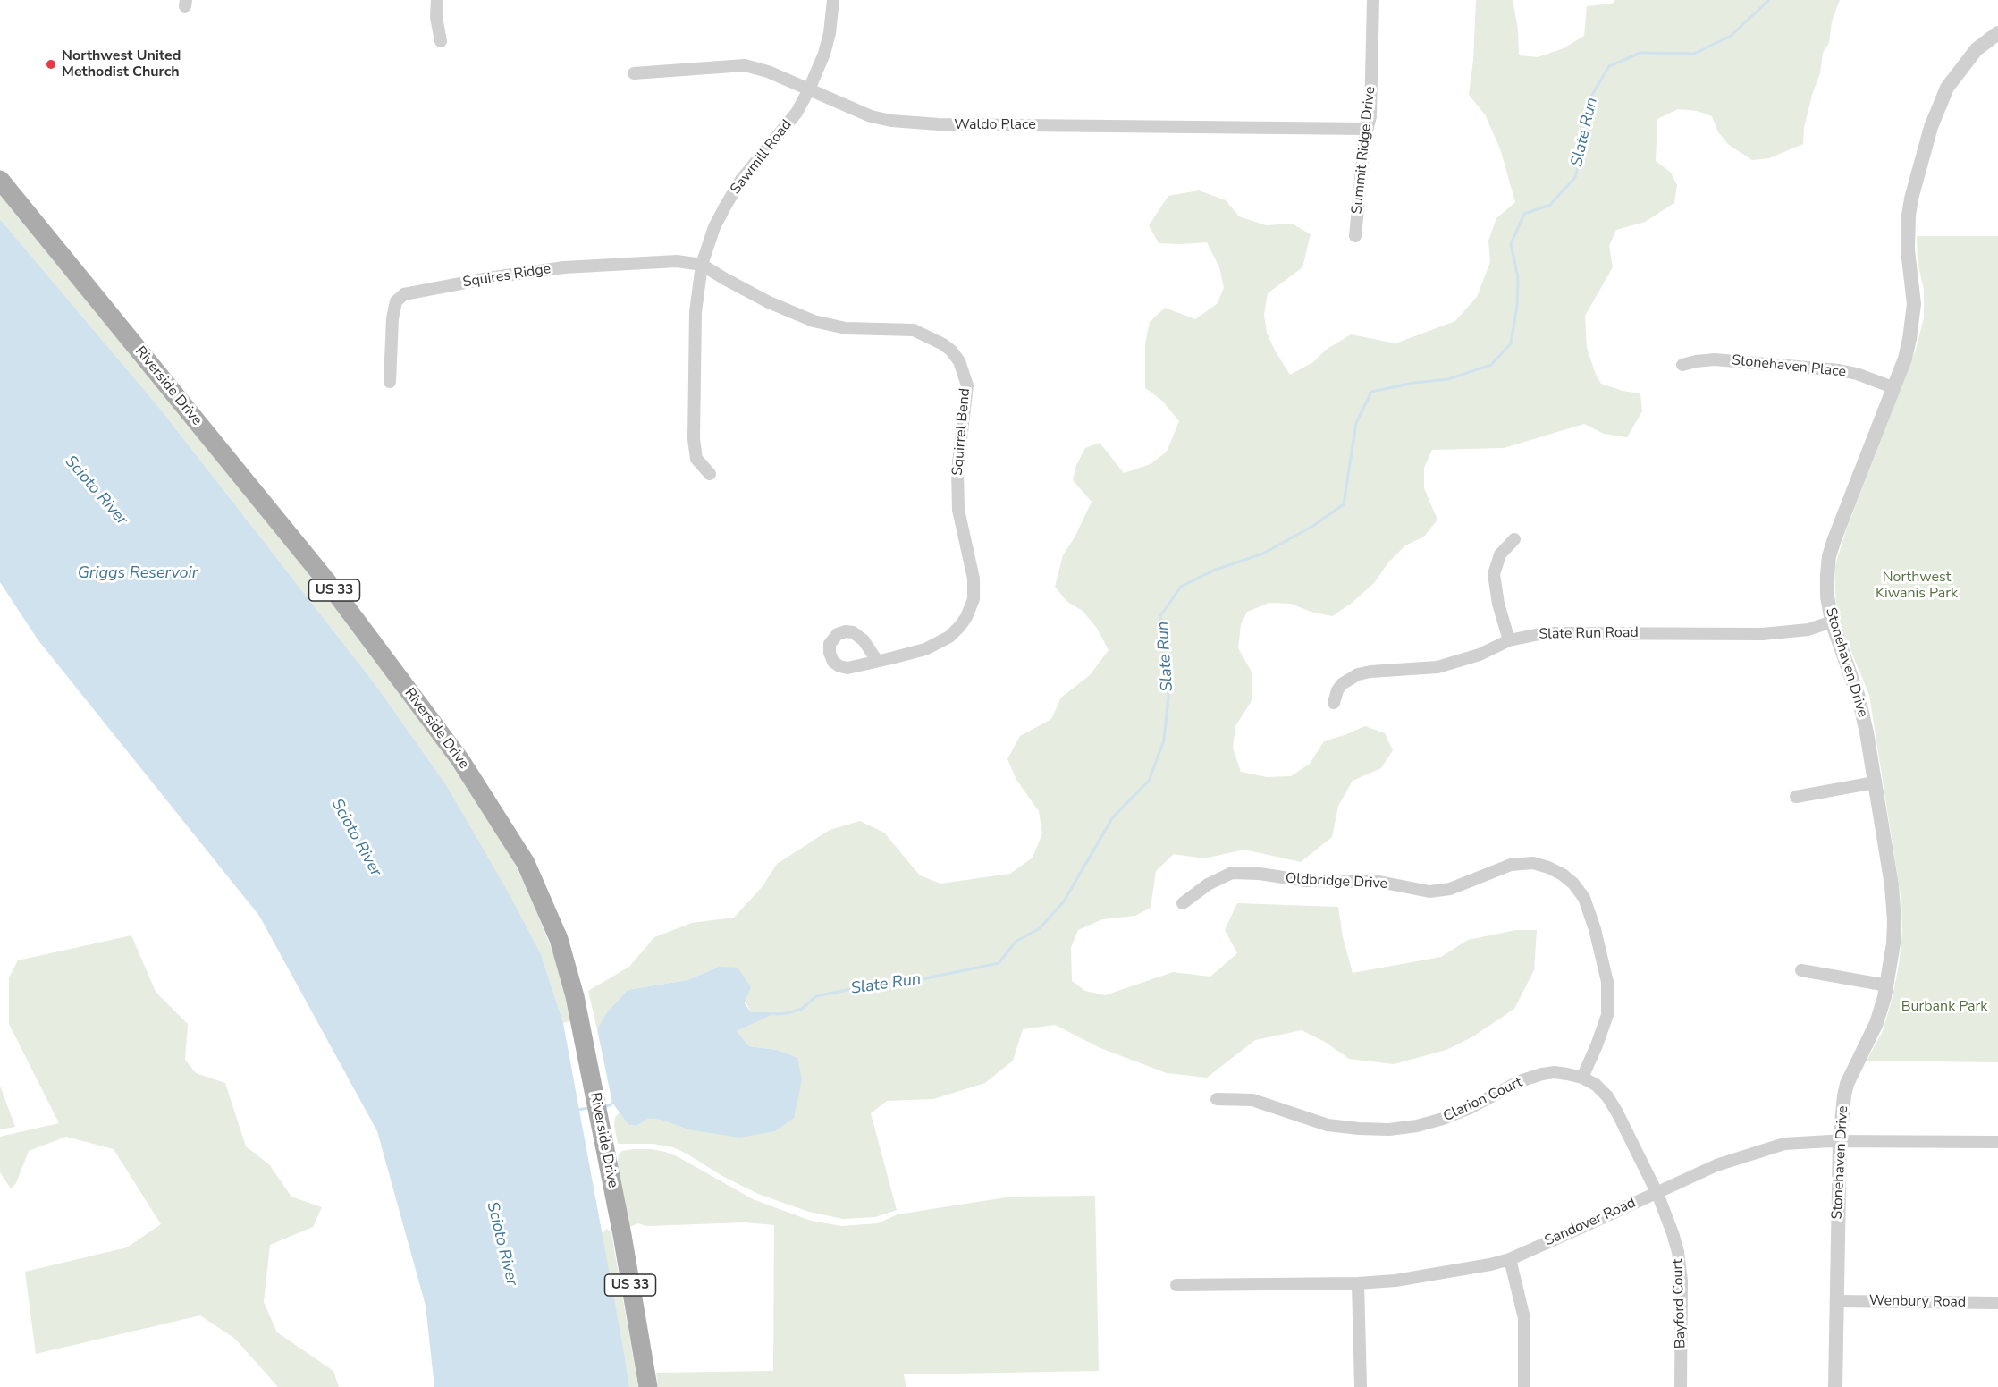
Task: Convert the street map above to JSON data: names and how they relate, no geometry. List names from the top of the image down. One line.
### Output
{"streets":{"main road":["Riverside Drive","US 33"],"street":["Waldo Place","Summit Ridge Drive","Sawmill Road","Squires Ridge","Stonehaven Place","Squirrel Bend","Slate Run Road","Stonehaven Drive","Oldbridge Drive","Clarion Court","Sandover Road","Wenbury Road","Bayford Court"]},"crossings":[["Waldo Place","Summit Ridge Drive"],["Waldo Place","Sawmill Road"],["Sawmill Road","Squires Ridge"],["Sawmill Road","Squirrel Bend"],["Squires Ridge","Squirrel Bend"],["Stonehaven Place","Stonehaven Drive"],["Slate Run Road","Stonehaven Drive"],["Stonehaven Drive","Sandover Road"],["Stonehaven Drive","Wenbury Road"],["Oldbridge Drive","Clarion Court"],["Clarion Court","Sandover Road"],["Clarion Court","Bayford Court"],["Sandover Road","Bayford Court"]],"water":["Slate Run","Scioto River","Griggs Reservoir"],"parks":["Northwest Kiwanis Park","Burbank Park"],"places":["Northwest United Methodist Church"]}
